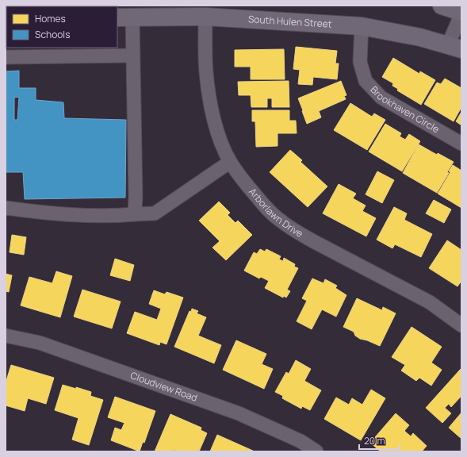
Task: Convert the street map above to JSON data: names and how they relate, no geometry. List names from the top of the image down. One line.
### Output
{"streets":{"main road":["South Hulen Street"],"street":["Brookhaven Circle","Arborlawn Drive","Cloudview Road"]},"crossings":[["South Hulen Street","Brookhaven Circle"],["South Hulen Street","Arborlawn Drive"]],"legend":["Homes","Schools"],"scale_bar":"20 m"}
